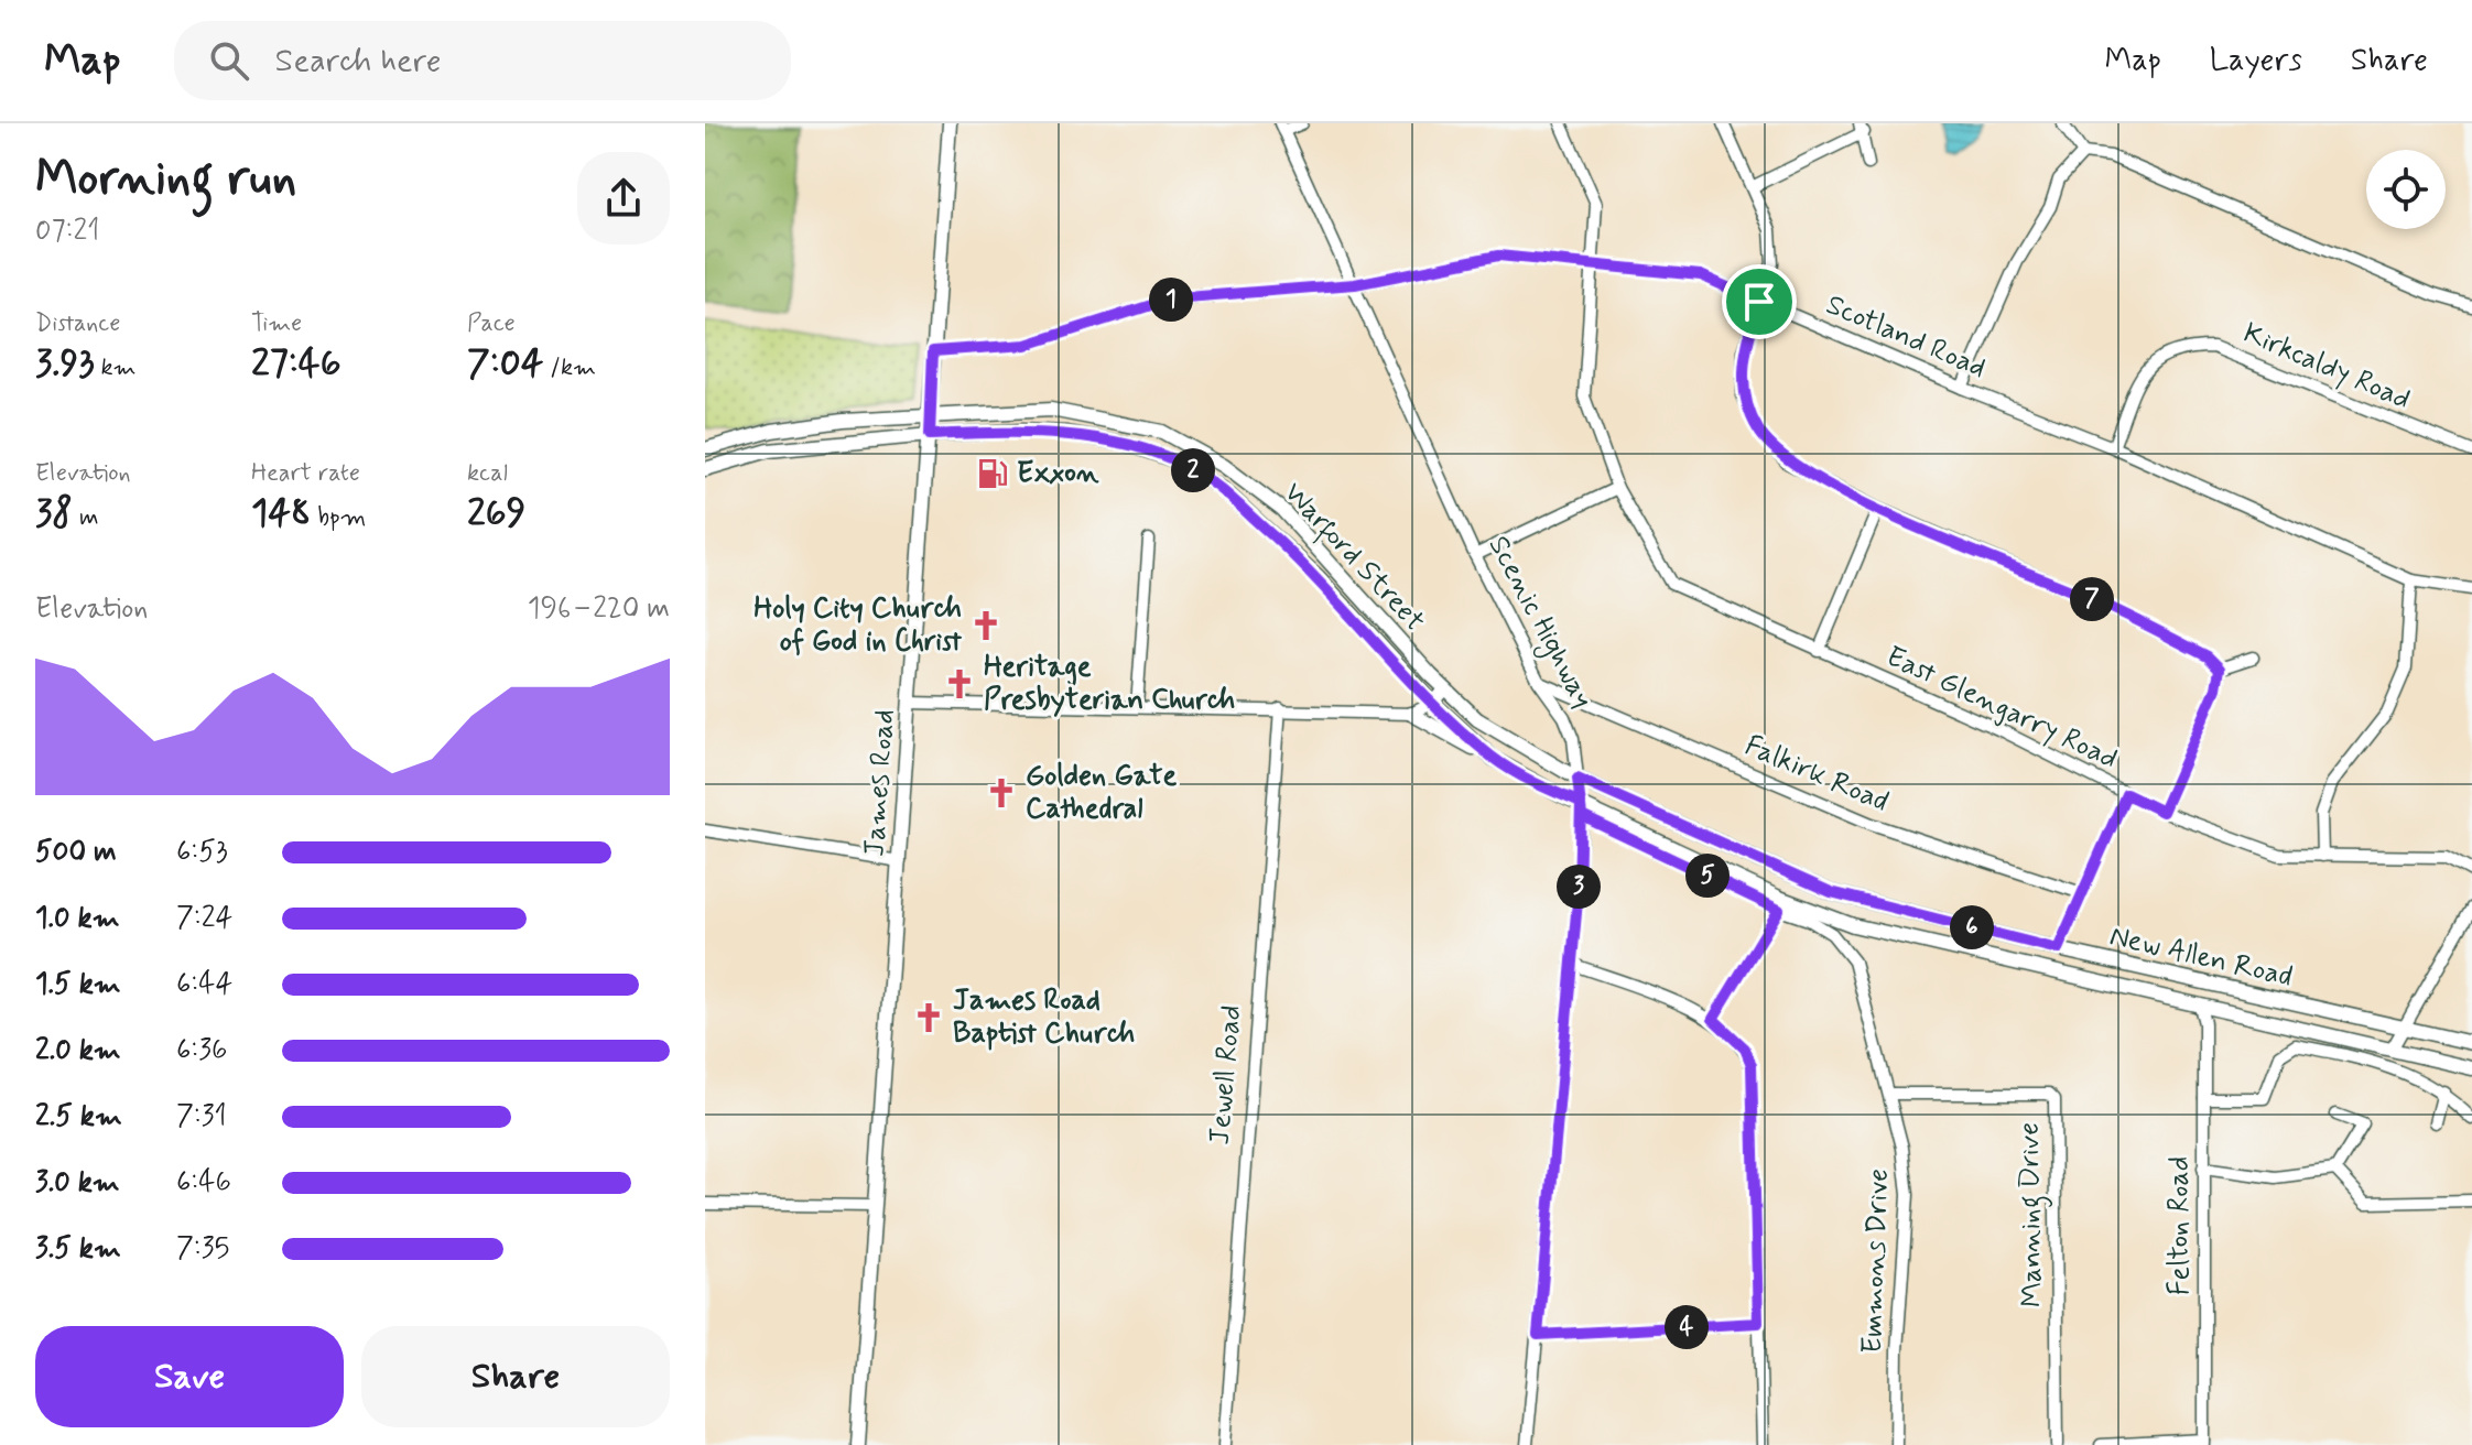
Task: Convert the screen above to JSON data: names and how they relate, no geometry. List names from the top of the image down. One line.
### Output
{"streets":{"main road":["Warford Street","James Road","New Allen Road"],"street":["Scotland Road","Kirkcaldy Road","Scenic Highway","East Glengarry Road","Falkirk Road","Jewell Road","Manning Drive","Felton Road","Emmons Drive"]},"crossings":[["Scotland Road","Kirkcaldy Road"],["Scotland Road","Scenic Highway"],["Scotland Road","James Road"],["Warford Street","Scenic Highway"],["Warford Street","James Road"],["Warford Street","New Allen Road"],["Scenic Highway","Falkirk Road"],["Scenic Highway","New Allen Road"],["New Allen Road","Felton Road"],["Manning Drive","Emmons Drive"]],"places":{"fuel station":["Exxon"],"church":["Holy City Church of God in Christ","Heritage Presbyterian Church","Golden Gate Cathedral","James Road Baptist Church"]},"page":{"header":"Map","search":"Search here","nav":["Map","Layers","Share"],"heading":["Morning run","07:21"],"stats":[["Distance","3.93 km"],["Time","27:46"],["Pace","7:04 /km"],["Elevation","38 m"],["Heart rate","148 bpm"],["kcal","269"]],"pins":["1","2","7","5","3","6","4"],"chart":["Elevation","196–220 m"],"list":[{"name":"500 m","note":"6:53"},{"name":"1.0 km","note":"7:24"},{"name":"1.5 km","note":"6:44"},{"name":"2.0 km","note":"6:36"},{"name":"2.5 km","note":"7:31"},{"name":"3.0 km","note":"6:46"},{"name":"3.5 km","note":"7:35"}],"buttons":["Save","Share"]}}
